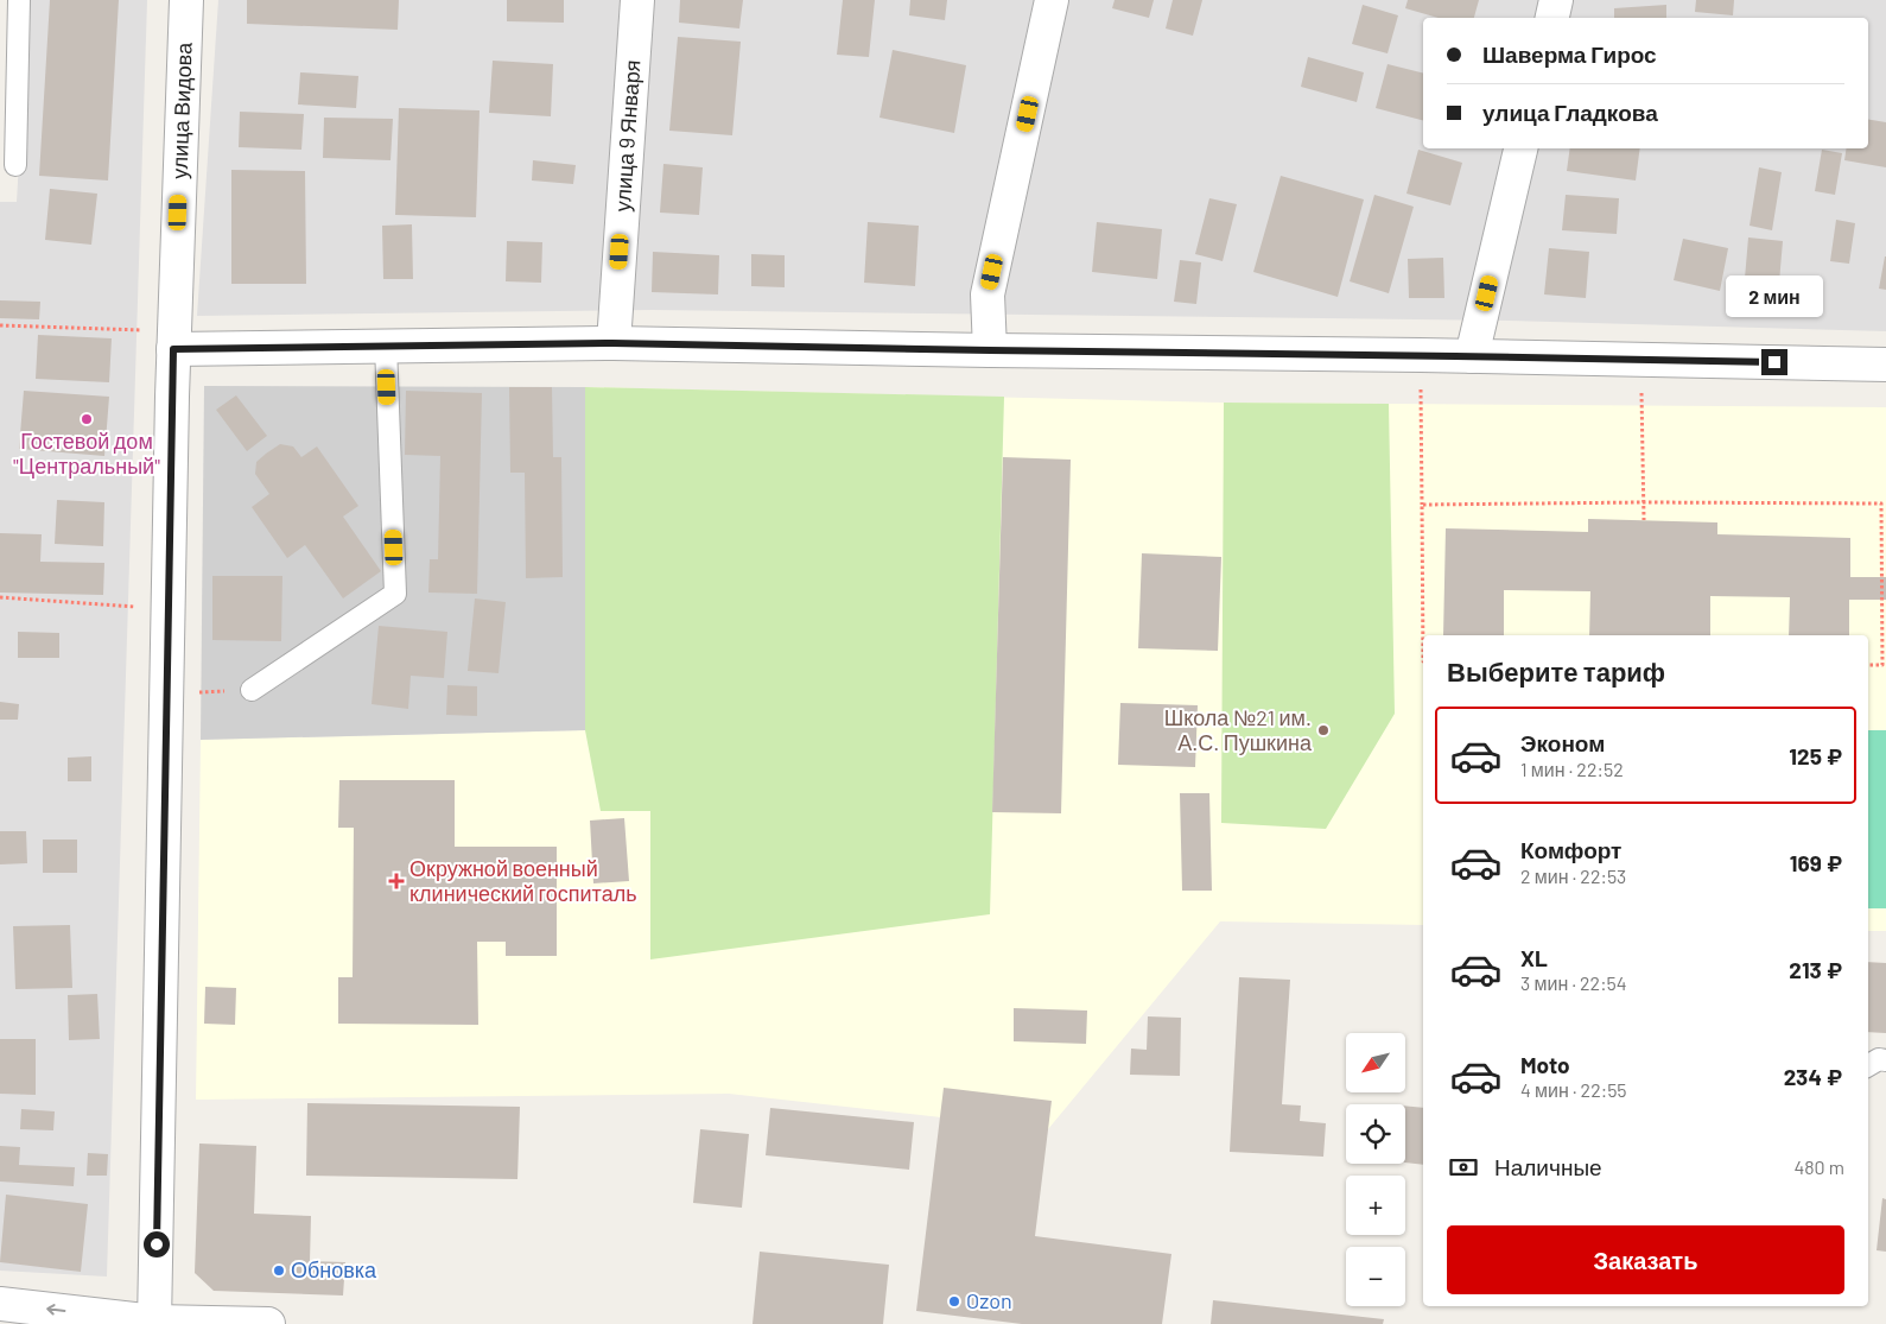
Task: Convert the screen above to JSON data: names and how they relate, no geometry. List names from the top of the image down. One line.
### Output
{"streets":{"street":["улица Видова","улица 9 Января"]},"places":{"other":["Гостевой дом \"Центральный\"","Школа №21 им. А.С. Пушкина","Обновка","Ozon"],"health":["Окружной военный клинический госпиталь"]},"north":"bottom left","page":{"banner":["Шаверма Гирос","улица Гладкова"],"bubble":"2 мин","heading":"Выберите тариф","list":[{"name":"Эконом","note":"1 мин · 22:52","value":"125 ₽"},{"name":"Комфорт","note":"2 мин · 22:53","value":"169 ₽"},{"name":"XL","note":"3 мин · 22:54","value":"213 ₽"},{"name":"Moto","note":"4 мин · 22:55","value":"234 ₽"}],"map_buttons":["+","−"],"pay":["Наличные","480 m"],"buttons":"Заказать"}}
